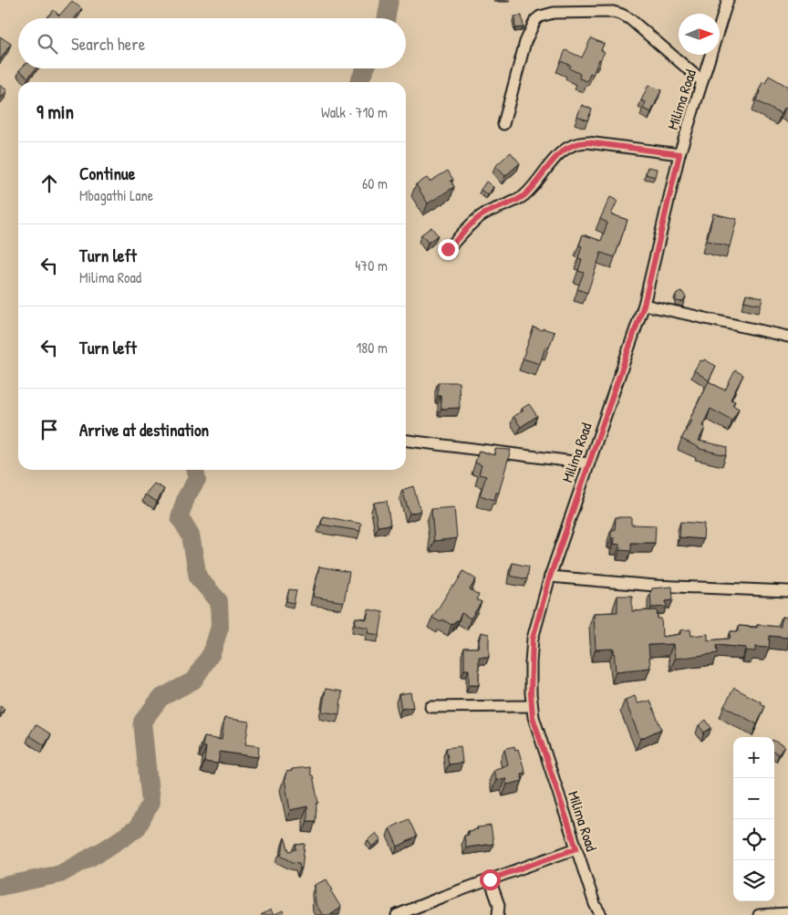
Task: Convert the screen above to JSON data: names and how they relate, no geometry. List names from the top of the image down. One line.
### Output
{"streets":{"street":["Milima Road"]},"north":"right","page":{"search":"Search here","heading":["9 min","Walk · 710 m"],"list":[["Continue","Mbagathi Lane","60 m"],["Turn left","Milima Road","470 m"],["Turn left","180 m"],"Arrive at destination"],"map_buttons":["+","−"]}}
